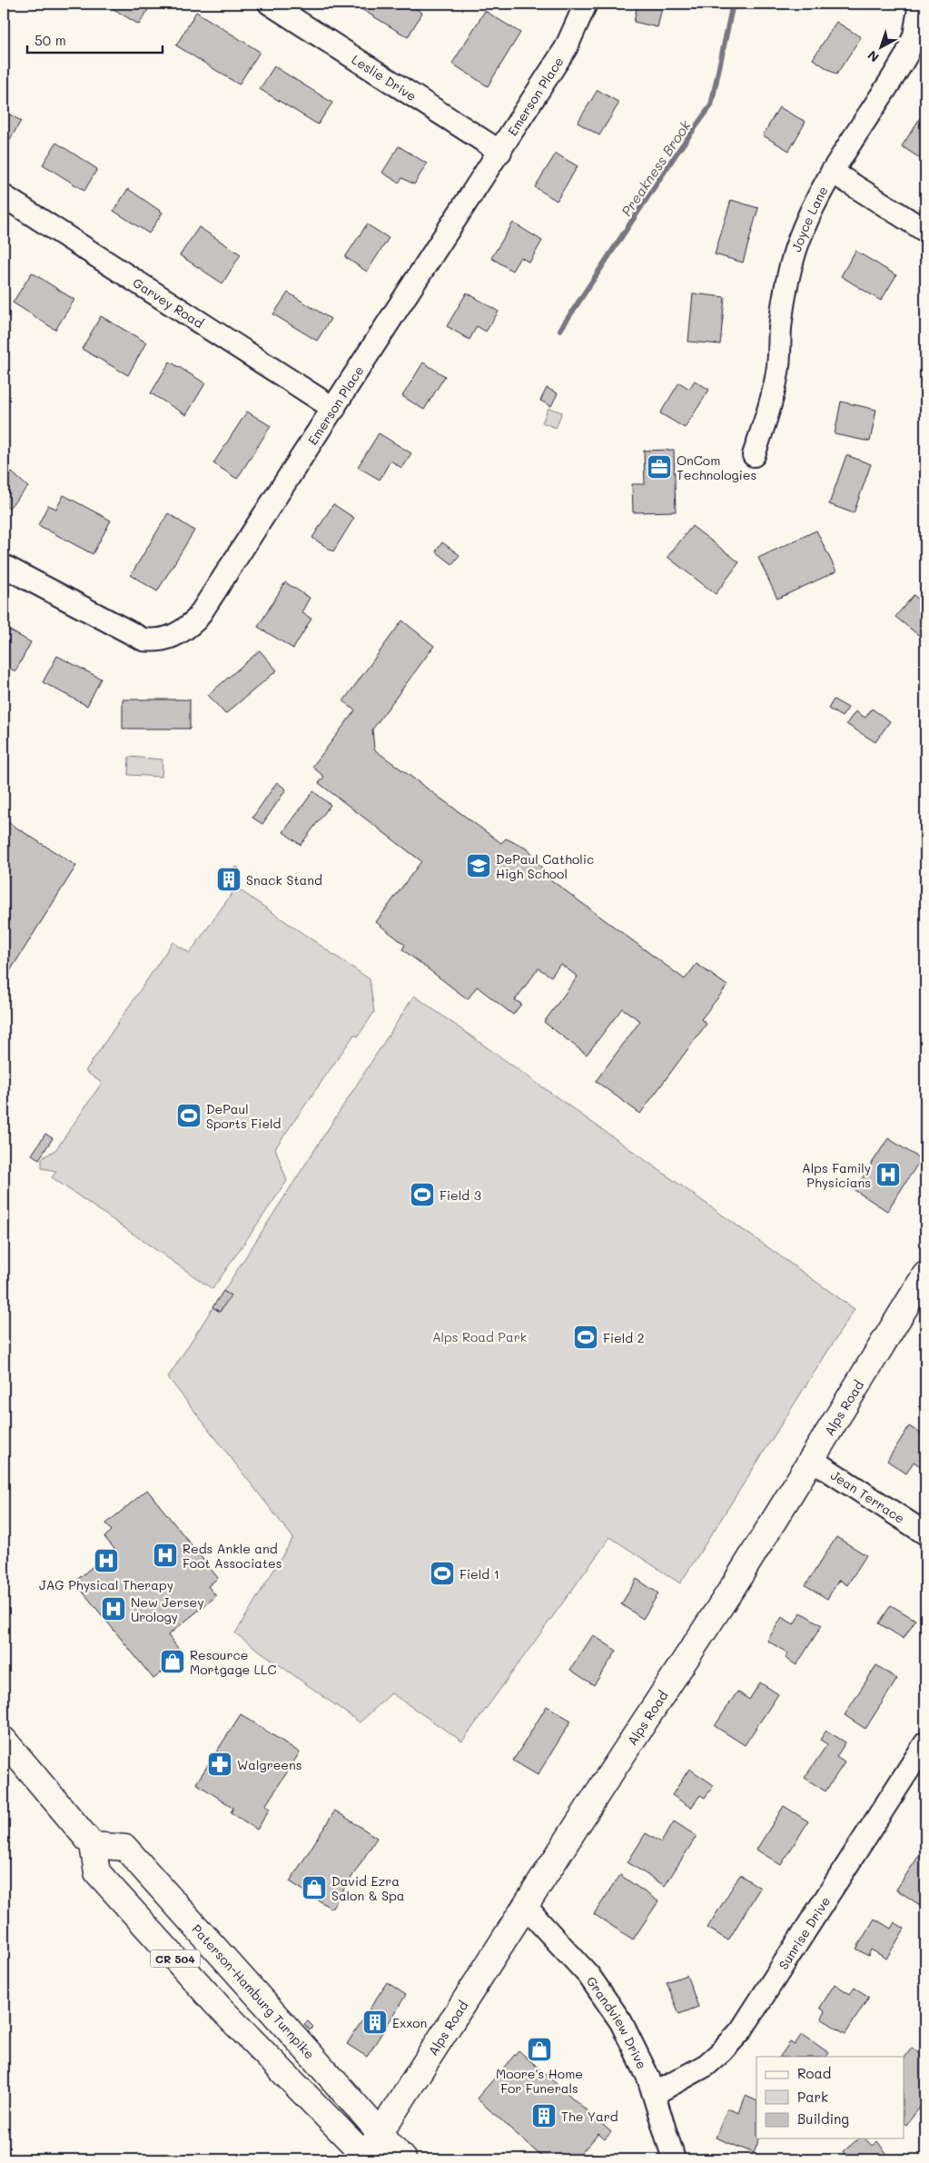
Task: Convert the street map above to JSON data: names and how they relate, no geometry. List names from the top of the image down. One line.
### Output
{"streets":{"main road":["Alps Road","CR 504","Paterson-Hamburg Turnpike"],"street":["Leslie Drive","Emerson Place","Joyce Lane","Garvey Road","Jean Terrace","Sunrise Drive","Grandview Drive"]},"crossings":[["Leslie Drive","Emerson Place"],["Emerson Place","Garvey Road"],["Alps Road","Jean Terrace"],["Alps Road","CR 504"],["Alps Road","Paterson-Hamburg Turnpike"],["Alps Road","Grandview Drive"],["Sunrise Drive","Grandview Drive"],["CR 504","Paterson-Hamburg Turnpike"]],"water":["Preakness Brook"],"parks":["Alps Road Park"],"places":{"office":["OnCom Technologies"],"school or university":["DePaul Catholic High School"],"building":["Snack Stand","Exxon","The Yard"],"sports":["DePaul Sports Field","Field 3","Field 2","Field 1"],"hospital":["Alps Family Physicians","Reds Ankle and Foot Associates","JAG Physical Therapy","New Jersey Urology"],"shop":["Resource Mortgage LLC","David Ezra Salon & Spa","Moore's Home For Funerals"],"pharmacy":["Walgreens"]},"legend":["Road","Park","Building"],"scale_bar":"50 m","north":"bottom left"}
